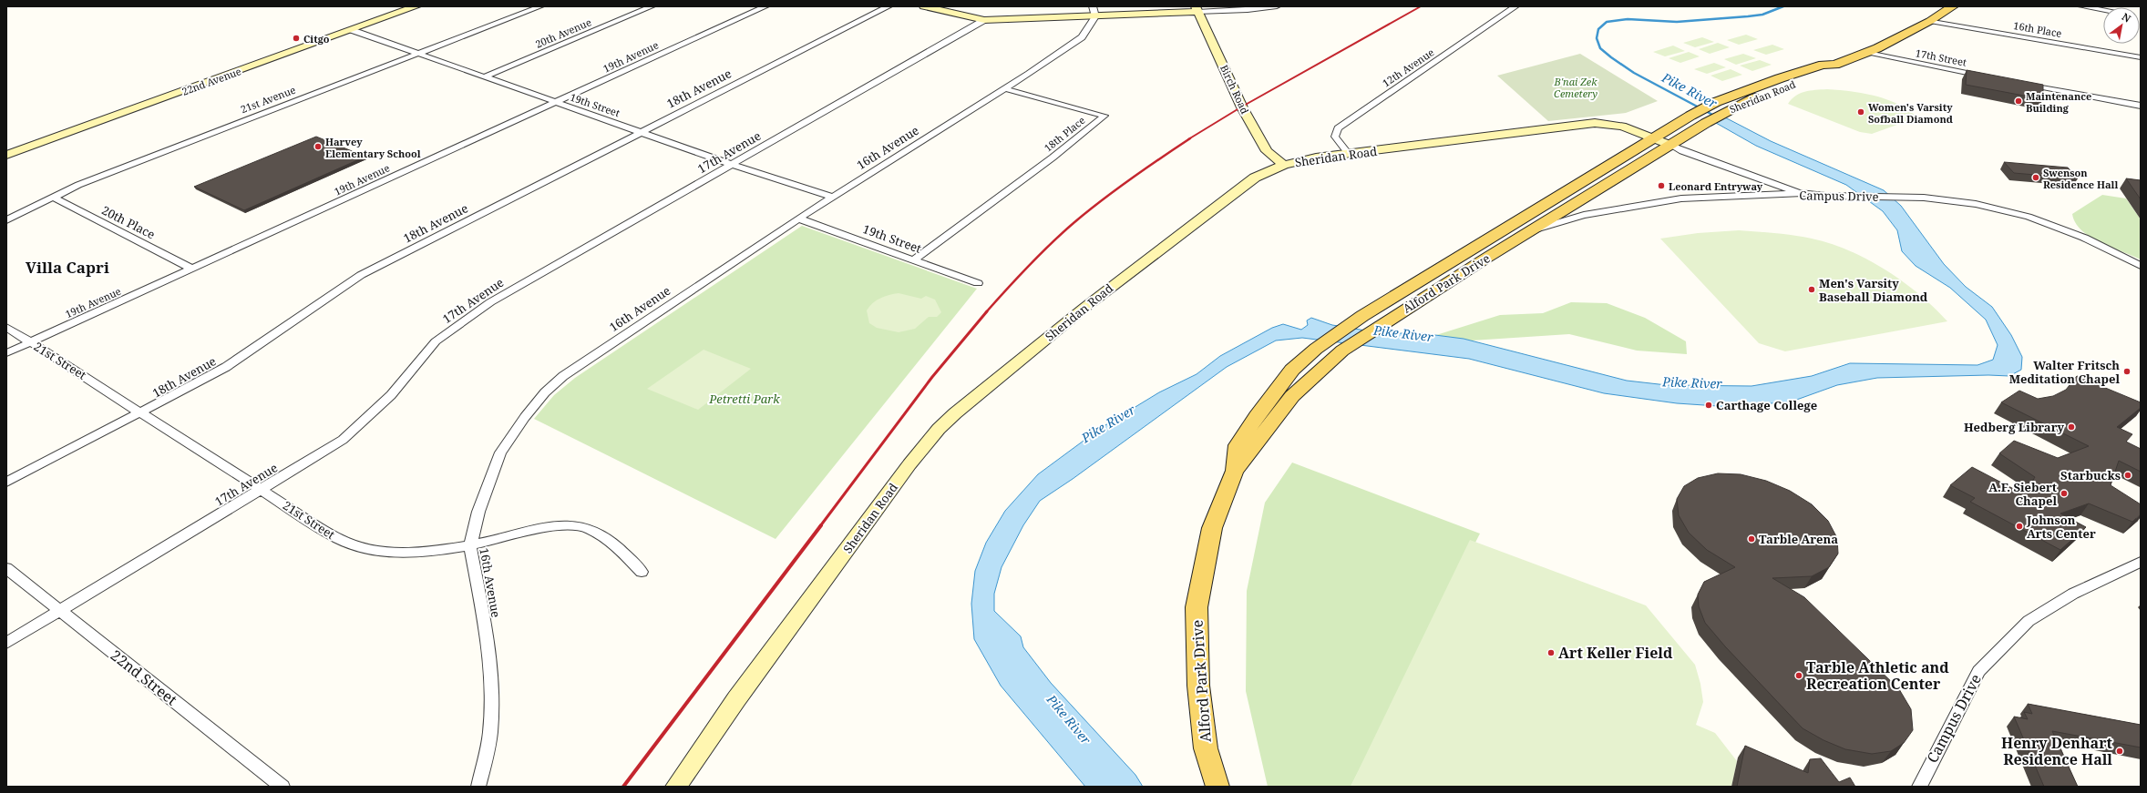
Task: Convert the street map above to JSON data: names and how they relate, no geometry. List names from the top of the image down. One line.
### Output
{"streets":{"main road":["Sheridan Road","Alford Park Drive"],"street":["16th Place","20th Avenue","19th Avenue","17th Street","12th Avenue","22nd Avenue","18th Avenue","Birch Road","21st Avenue","19th Street","18th Place","16th Avenue","17th Avenue","Campus Drive","20th Place","21st Street","22nd Street"]},"crossings":[["16th Place","Sheridan Road"],["20th Avenue","19th Street"],["19th Avenue","19th Street"],["19th Avenue","20th Place"],["19th Avenue","21st Street"],["17th Street","Sheridan Road"],["12th Avenue","Sheridan Road"],["22nd Avenue","19th Street"],["18th Avenue","19th Street"],["18th Avenue","21st Street"],["Birch Road","Sheridan Road"],["Sheridan Road","Alford Park Drive"],["21st Avenue","19th Street"],["21st Avenue","20th Place"],["19th Street","18th Place"],["19th Street","16th Avenue"],["19th Street","17th Avenue"],["18th Place","16th Avenue"],["16th Avenue","21st Street"],["17th Avenue","21st Street"],["17th Avenue","22nd Street"],["Campus Drive","Alford Park Drive"]],"districts":["Villa Capri"],"water":["Pike River"],"parks":["B'nai Zek Cemetery","Petretti Park"],"places":["Citgo","Maintenance Building","Women's Varsity Sofball Diamond","Harvey Elementary School","Swenson Residence Hall","Leonard Entryway","Men's Varsity Baseball Diamond","Walter Fritsch Meditation Chapel","Carthage College","Hedberg Library","Starbucks","A.F. Siebert Chapel","Johnson Arts Center","Tarble Arena","Art Keller Field","Tarble Athletic and Recreation Center","Henry Denhart Residence Hall"],"north":"top right"}
